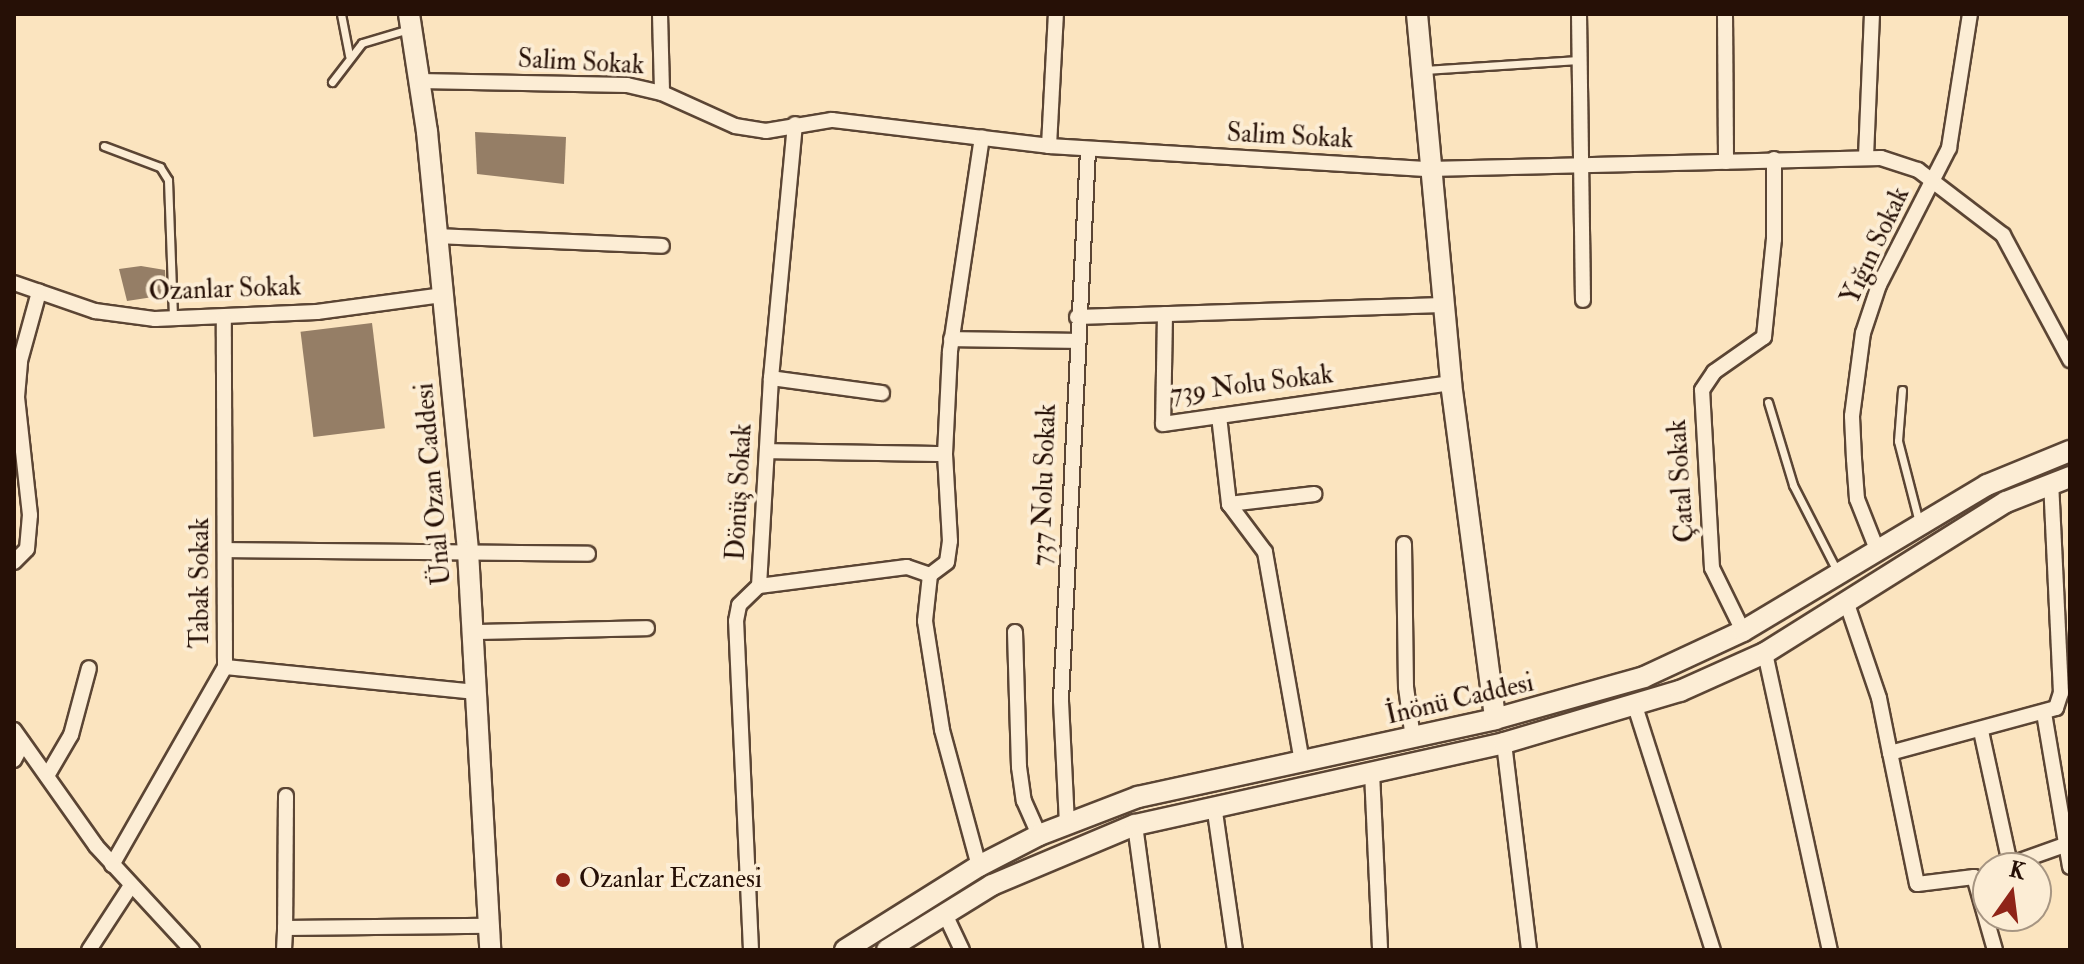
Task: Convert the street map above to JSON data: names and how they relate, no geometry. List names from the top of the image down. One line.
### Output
{"streets":{"main road":["Ünal Ozan Caddesi","İnönü Caddesi"],"street":["Salim Sokak","Yığın Sokak","Ozanlar Sokak","739 Nolu Sokak","Çatal Sokak","737 Nolu Sokak","Dönüş Sokak","Tabak Sokak"]},"crossings":[["Salim Sokak","Yığın Sokak"],["Salim Sokak","Çatal Sokak"],["Salim Sokak","Ünal Ozan Caddesi"],["Salim Sokak","737 Nolu Sokak"],["Salim Sokak","Dönüş Sokak"],["Yığın Sokak","İnönü Caddesi"],["Ozanlar Sokak","Ünal Ozan Caddesi"],["Ozanlar Sokak","Tabak Sokak"],["Çatal Sokak","İnönü Caddesi"],["737 Nolu Sokak","İnönü Caddesi"]],"places":["Ozanlar Eczanesi"],"north":"top"}
